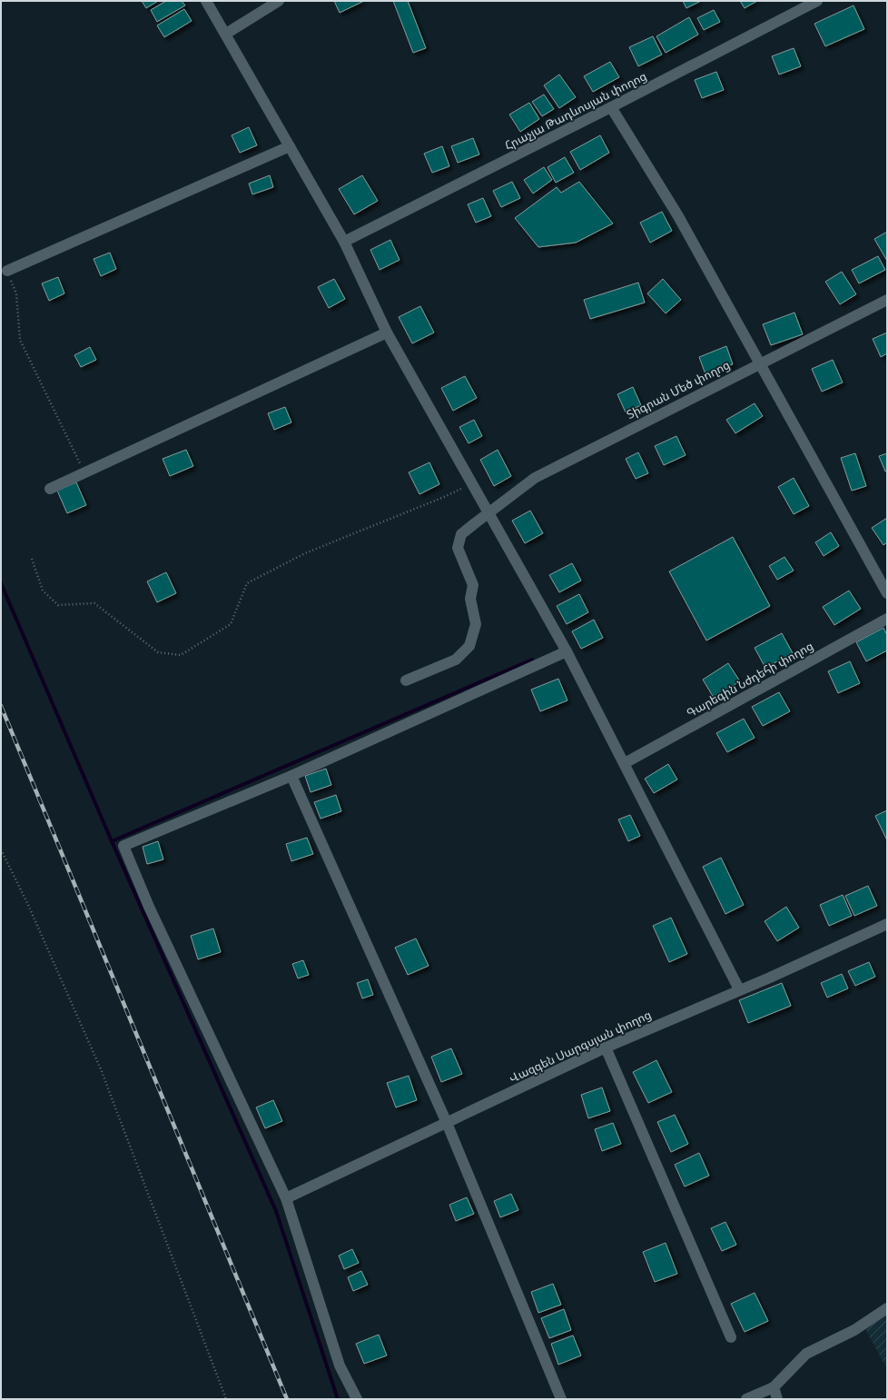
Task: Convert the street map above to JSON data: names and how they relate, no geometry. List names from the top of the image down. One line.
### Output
{"streets":{"street":["Հրաչյա Թադևոսյան փողոց","Տիգրան Մեծ փողոց","Գարեգին Նժդեհի փողոց","Վազգեն Սարգսյան փողոց"]}}
